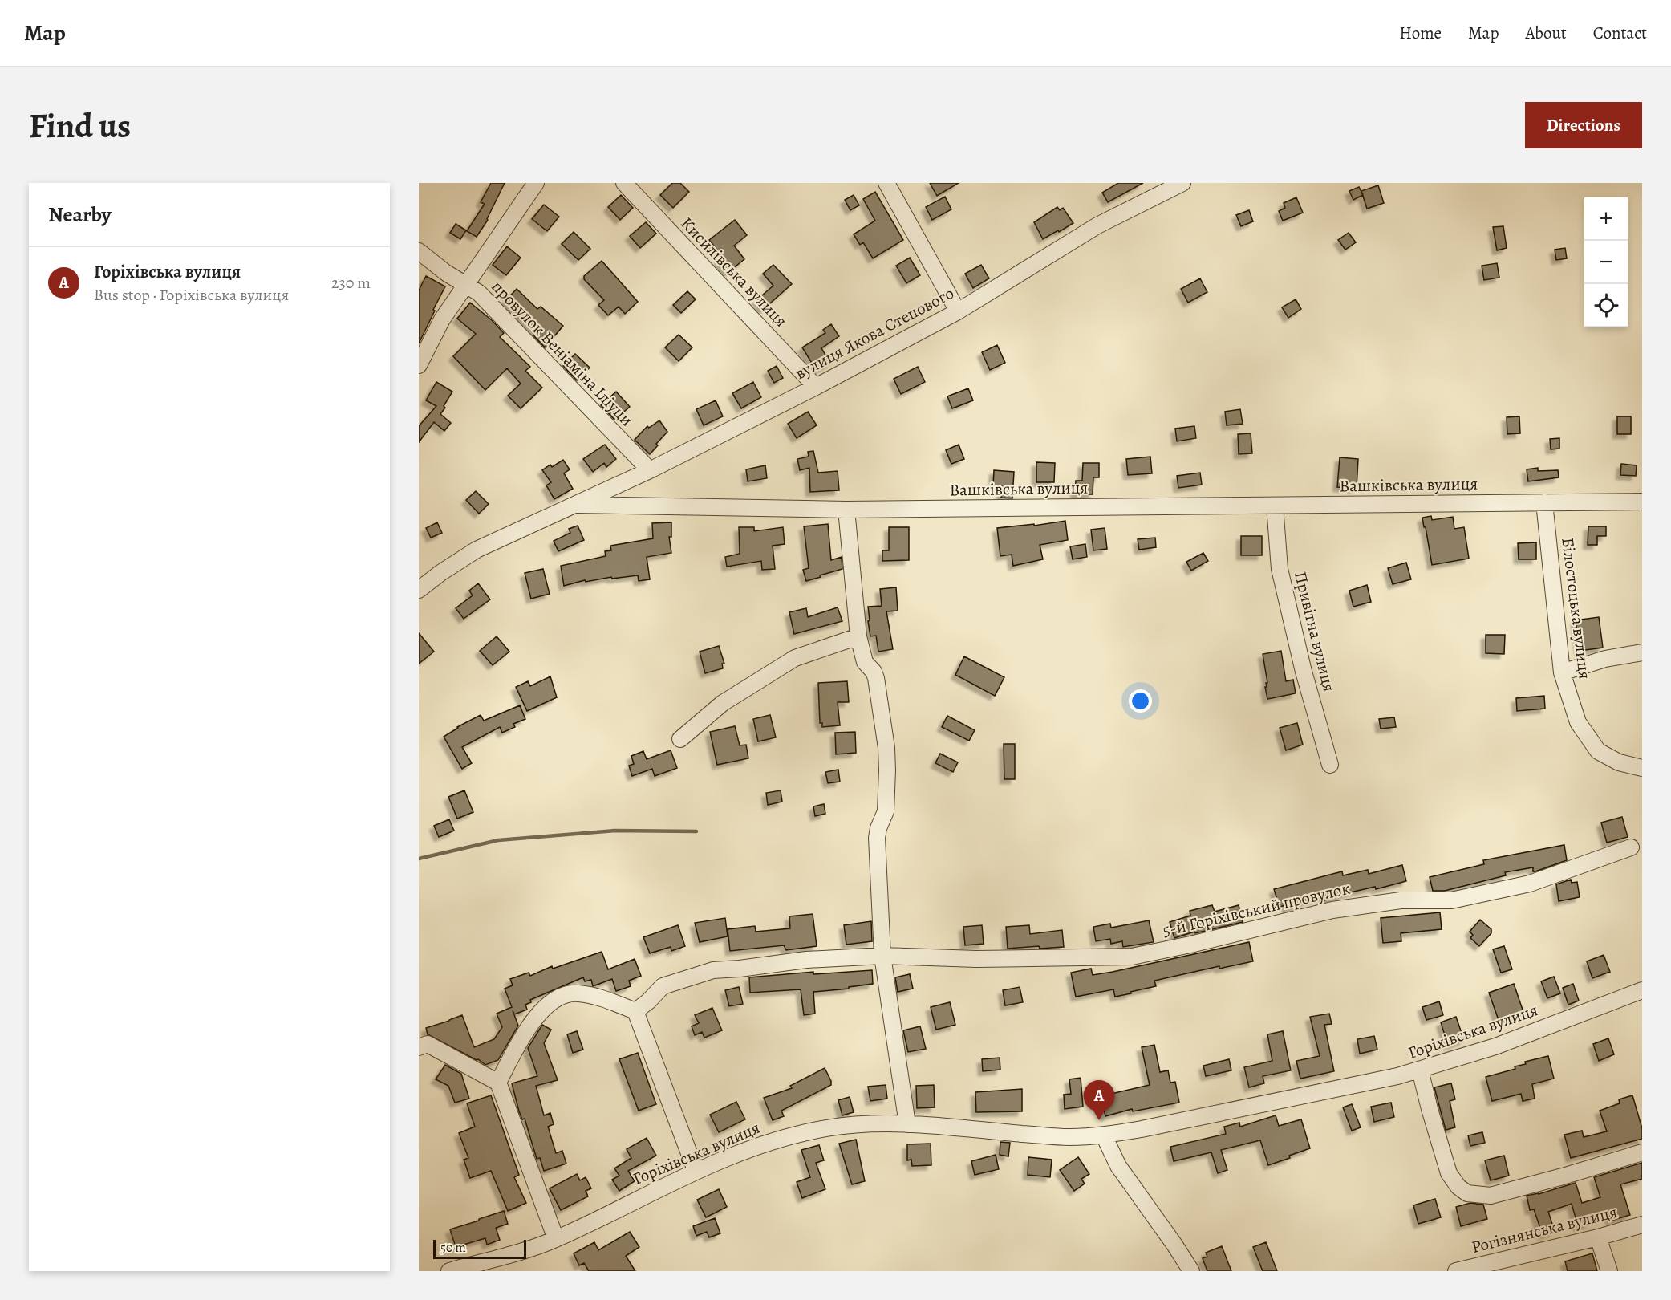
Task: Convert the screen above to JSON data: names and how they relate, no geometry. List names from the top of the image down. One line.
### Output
{"streets":{"street":["Кисилівська вулиця","вулиця Якова Степового","провулок Веніаміна Іліуци","Вашківська вулиця","Білостоцька вулиця","Привітна вулиця","5-й Горіхівський провулок","Горіхівська вулиця","Рогізнянська вулиця"]},"crossings":[["Кисилівська вулиця","вулиця Якова Степового"],["вулиця Якова Степового","провулок Веніаміна Іліуци"],["вулиця Якова Степового","Вашківська вулиця"],["Вашківська вулиця","Білостоцька вулиця"],["Вашківська вулиця","Привітна вулиця"]],"scale_bar":"50 m","page":{"header":"Map","nav":["Home","Map","About","Contact"],"buttons":"Directions","title":"Find us","heading":"Nearby","map_buttons":["+","−"],"list":[{"mark":"A","name":"Горіхівська вулиця","note":"Bus stop · Горіхівська вулиця","value":"230 m"}],"pins":"A","scale":"50 m"}}
